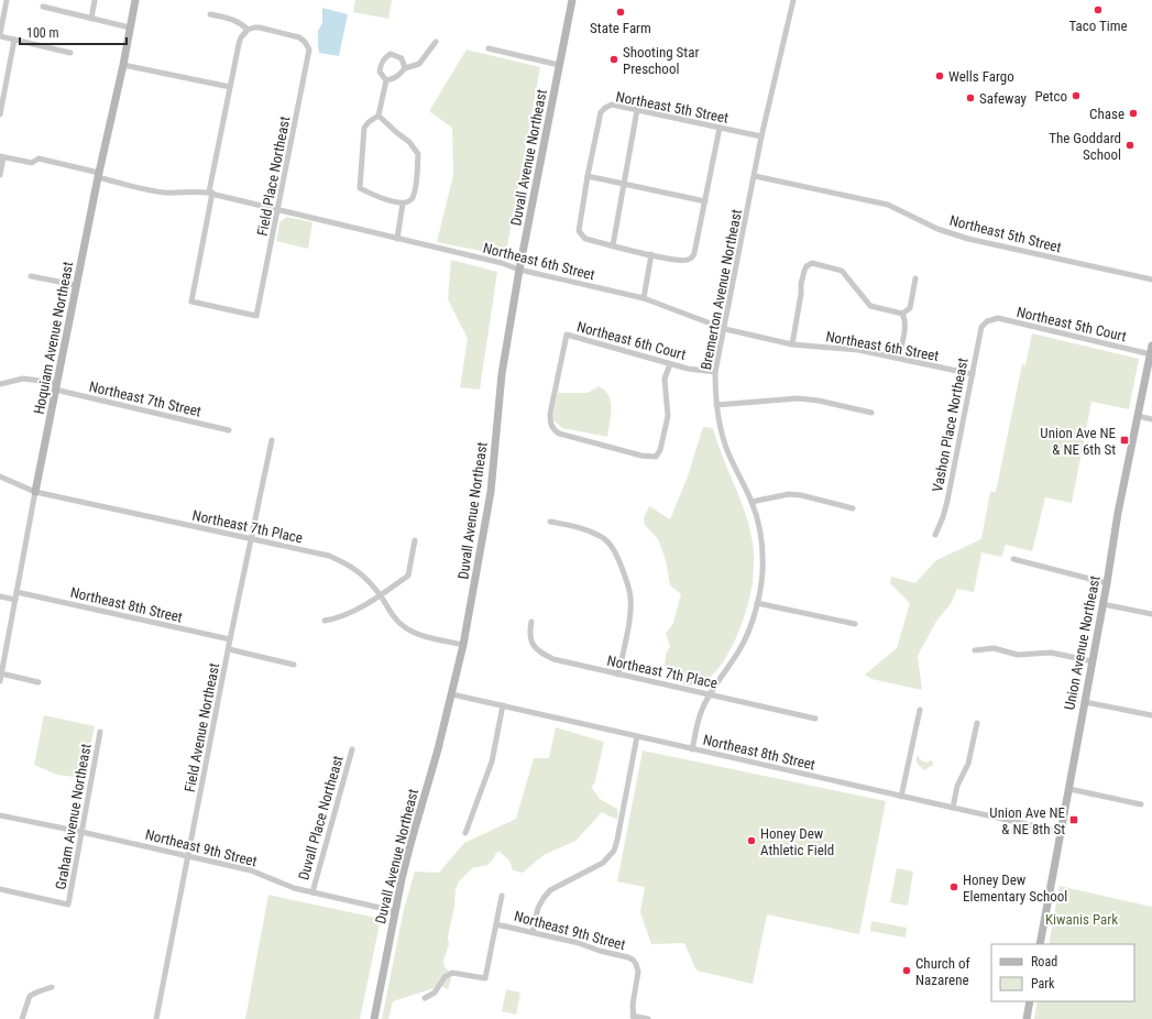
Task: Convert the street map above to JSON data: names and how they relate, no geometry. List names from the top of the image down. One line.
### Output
{"streets":{"street":["Northeast 5th Street","Duvall Avenue Northeast","Field Place Northeast","Northeast 6th Street","Bremerton Avenue Northeast","Northeast 5th Court","Hoquiam Avenue Northeast","Northeast 6th Court","Northeast 7th Street","Vashon Place Northeast","Northeast 7th Place","Northeast 8th Street","Union Avenue Northeast","Field Avenue Northeast","Graham Avenue Northeast","Duvall Place Northeast","Northeast 9th Street"]},"crossings":[["Northeast 5th Street","Bremerton Avenue Northeast"],["Duvall Avenue Northeast","Northeast 6th Street"],["Duvall Avenue Northeast","Northeast 7th Place"],["Duvall Avenue Northeast","Northeast 8th Street"],["Duvall Avenue Northeast","Northeast 9th Street"],["Field Place Northeast","Northeast 6th Street"],["Northeast 6th Street","Bremerton Avenue Northeast"],["Northeast 6th Street","Hoquiam Avenue Northeast"],["Northeast 6th Street","Vashon Place Northeast"],["Bremerton Avenue Northeast","Northeast 6th Court"],["Bremerton Avenue Northeast","Northeast 7th Place"],["Bremerton Avenue Northeast","Northeast 8th Street"],["Northeast 5th Court","Vashon Place Northeast"],["Northeast 5th Court","Union Avenue Northeast"],["Hoquiam Avenue Northeast","Northeast 7th Street"],["Hoquiam Avenue Northeast","Northeast 7th Place"],["Hoquiam Avenue Northeast","Northeast 8th Street"],["Northeast 7th Place","Field Avenue Northeast"],["Northeast 8th Street","Union Avenue Northeast"],["Northeast 8th Street","Field Avenue Northeast"],["Field Avenue Northeast","Northeast 9th Street"],["Graham Avenue Northeast","Northeast 9th Street"],["Duvall Place Northeast","Northeast 9th Street"]],"parks":["Kiwanis Park"],"places":{"other":["Taco Time","State Farm","Shooting Star Preschool","Wells Fargo","Petco","Safeway","Chase","The Goddard School","Honey Dew Athletic Field","Honey Dew Elementary School","Church of Nazarene"],"transit":["Union Ave NE & NE 6th St","Union Ave NE & NE 8th St"]},"legend":["Road","Park"],"scale_bar":"100 m"}
